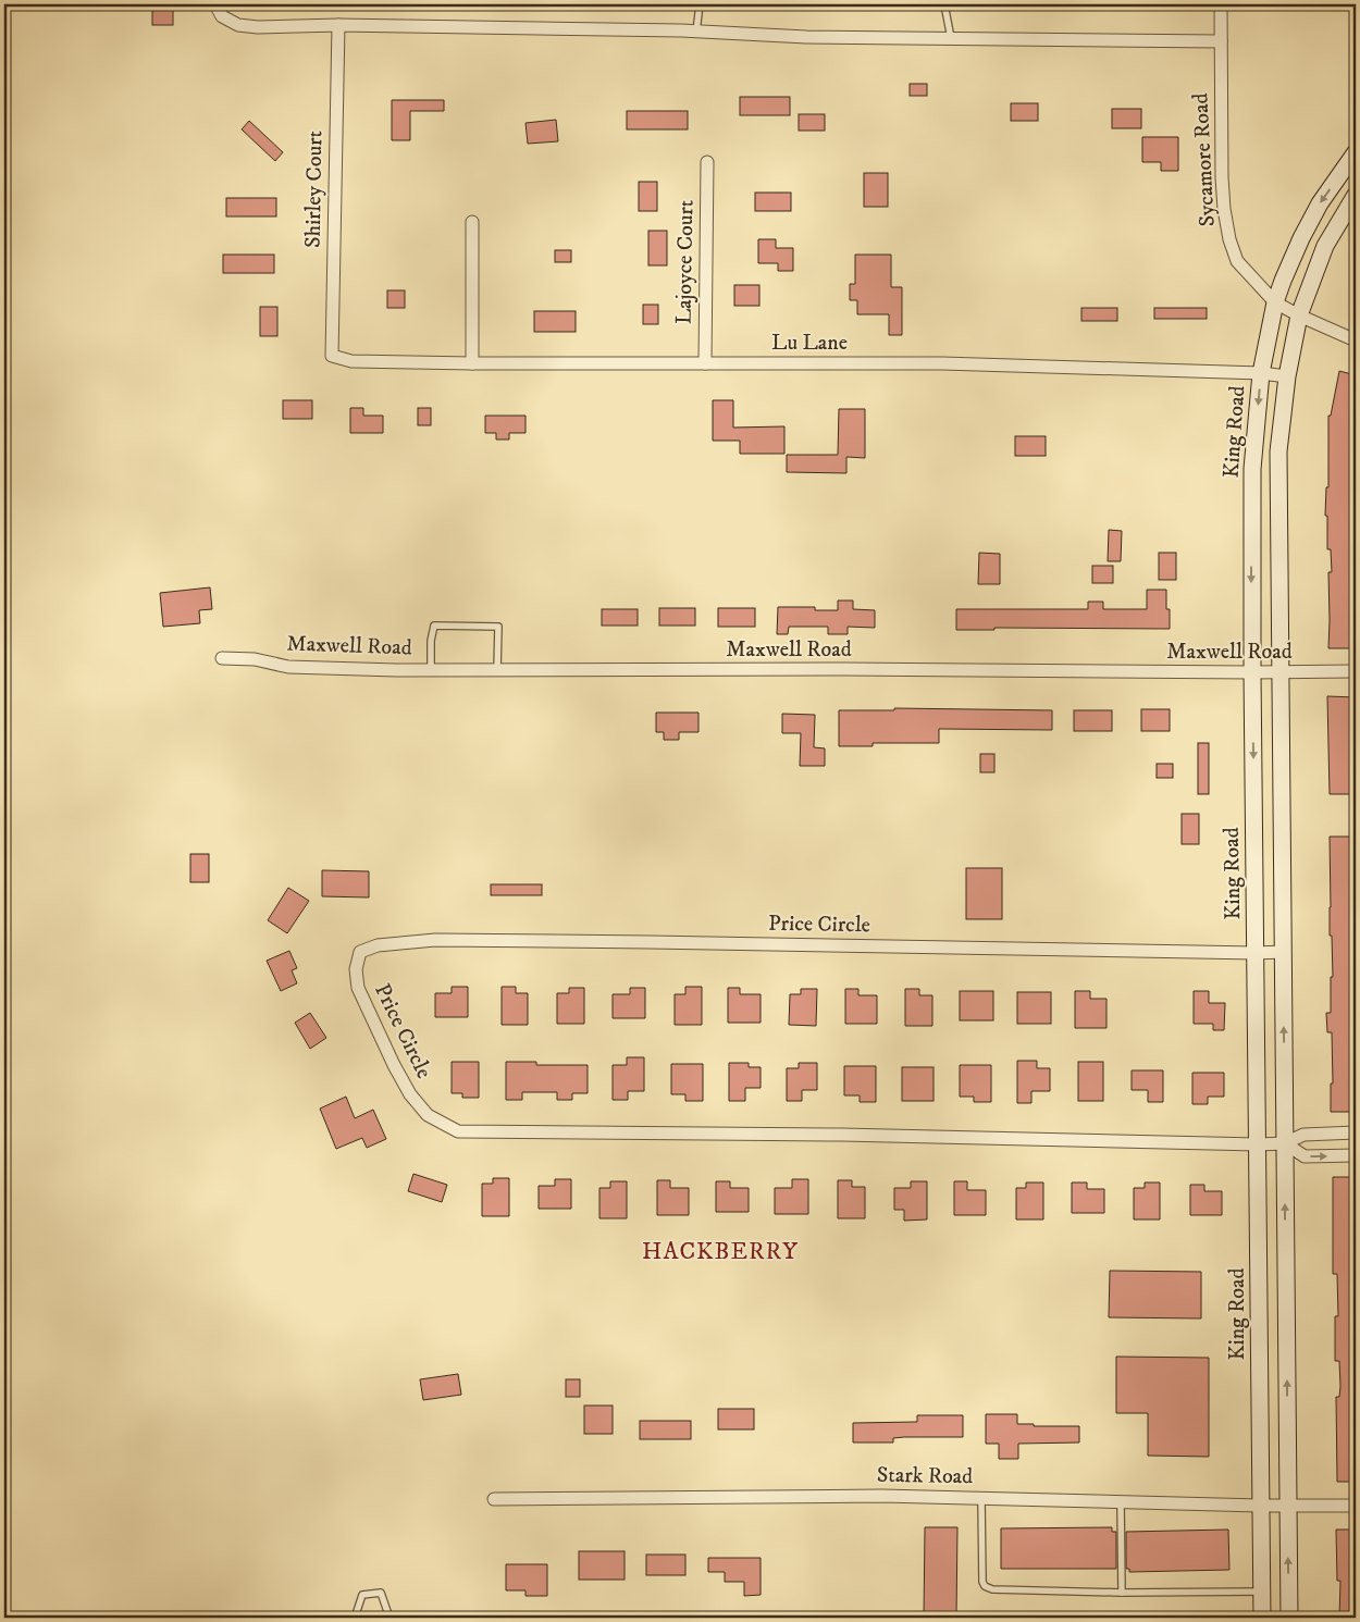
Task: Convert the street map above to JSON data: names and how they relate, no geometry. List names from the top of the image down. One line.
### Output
{"streets":{"street":["Sycamore Road","Shirley Court","Lajoyce Court","Lu Lane","King Road","Maxwell Road","Price Circle","Stark Road"]},"crossings":[["Sycamore Road","King Road"],["Shirley Court","Lu Lane"],["Lajoyce Court","Lu Lane"],["Lu Lane","King Road"],["King Road","Maxwell Road"],["King Road","Price Circle"],["King Road","Stark Road"]],"districts":["HACKBERRY"]}
